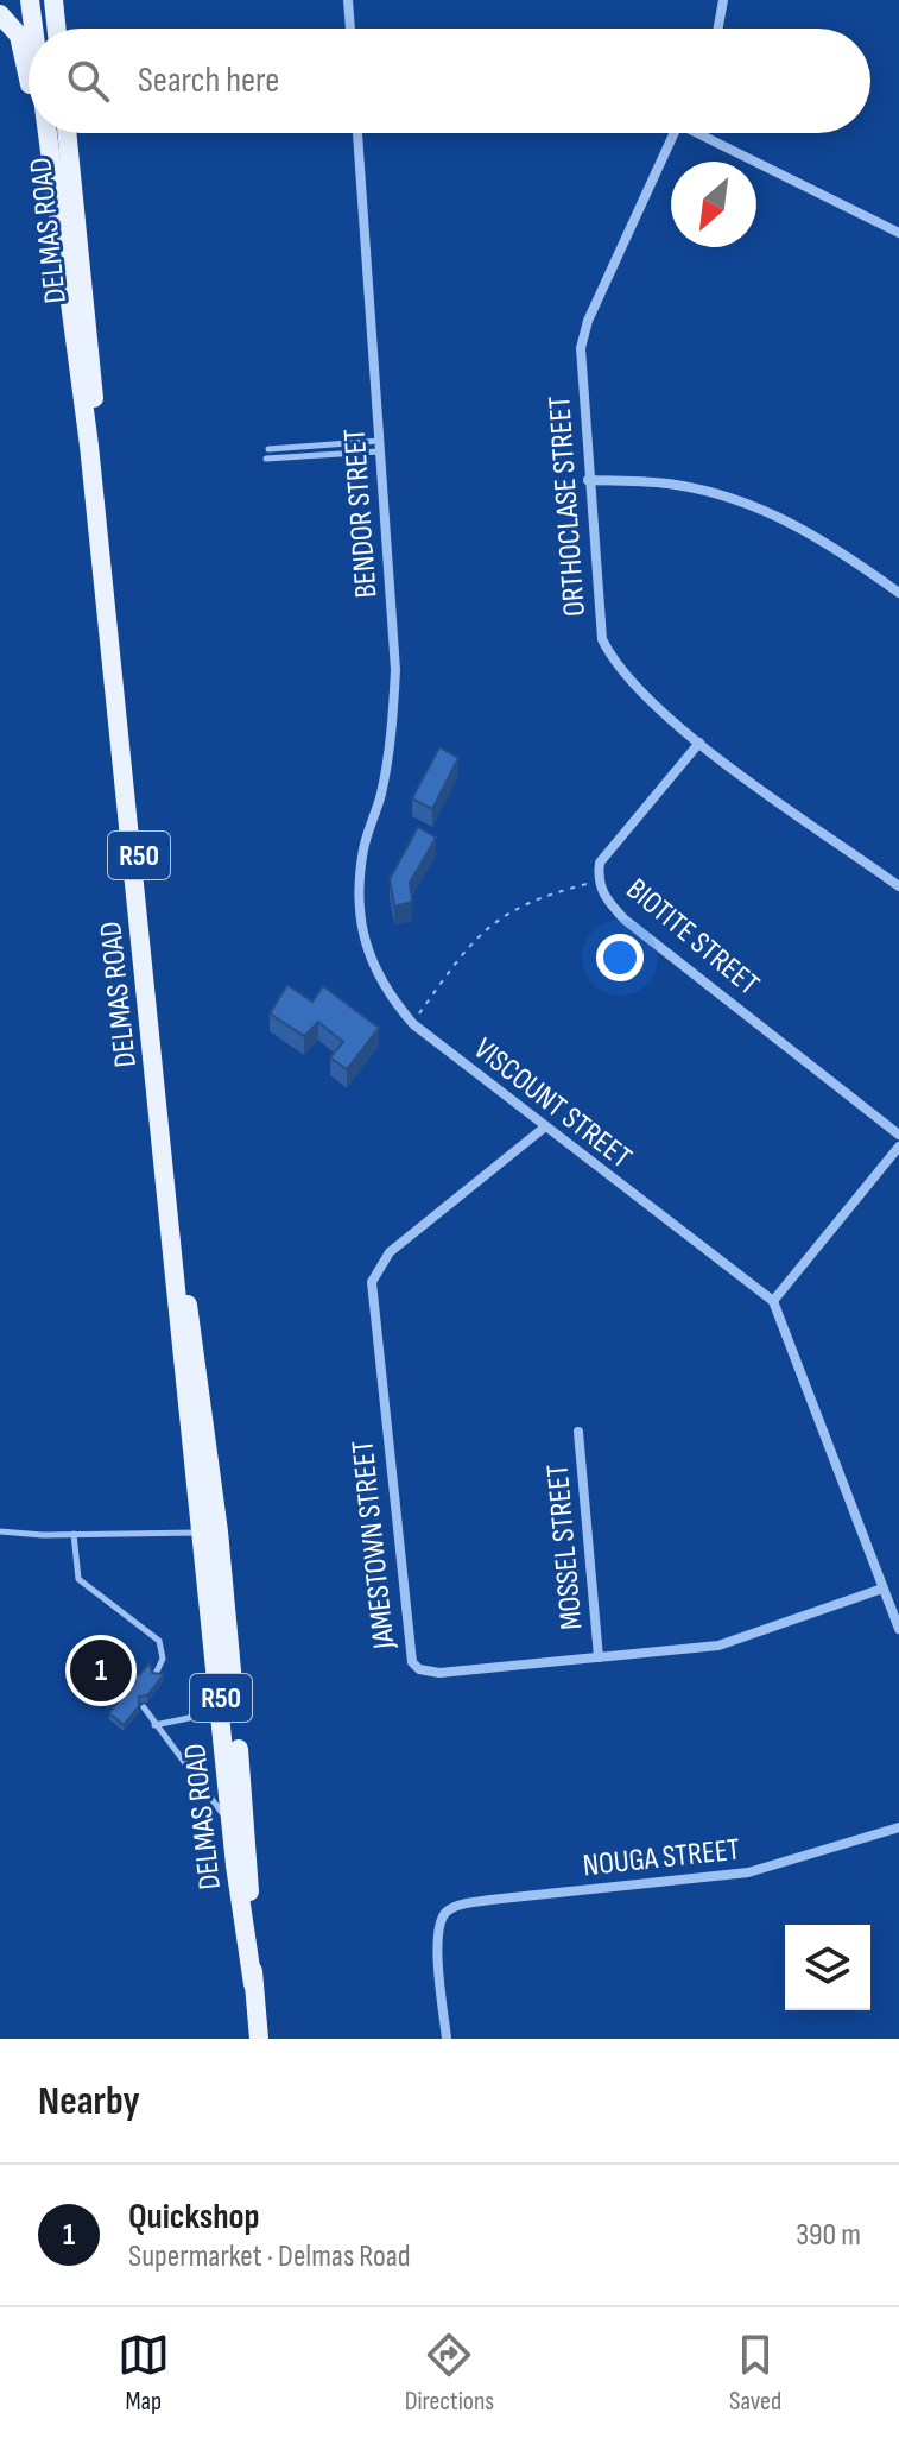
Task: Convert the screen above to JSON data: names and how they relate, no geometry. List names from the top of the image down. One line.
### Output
{"streets":{"main road":["DELMAS ROAD","R50"],"street":["ORTHOCLASE STREET","BENDOR STREET","BIOTITE STREET","VISCOUNT STREET","JAMESTOWN STREET","MOSSEL STREET","NOUGA STREET"]},"crossings":[["ORTHOCLASE STREET","BIOTITE STREET"],["BENDOR STREET","VISCOUNT STREET"],["VISCOUNT STREET","JAMESTOWN STREET"],["JAMESTOWN STREET","MOSSEL STREET"]],"north":"bottom left","page":{"search":"Search here","pins":"1","heading":"Nearby","list":[{"mark":"1","name":"Quickshop","note":"Supermarket · Delmas Road","value":"390 m"}],"nav":["Map","Directions","Saved"]}}
